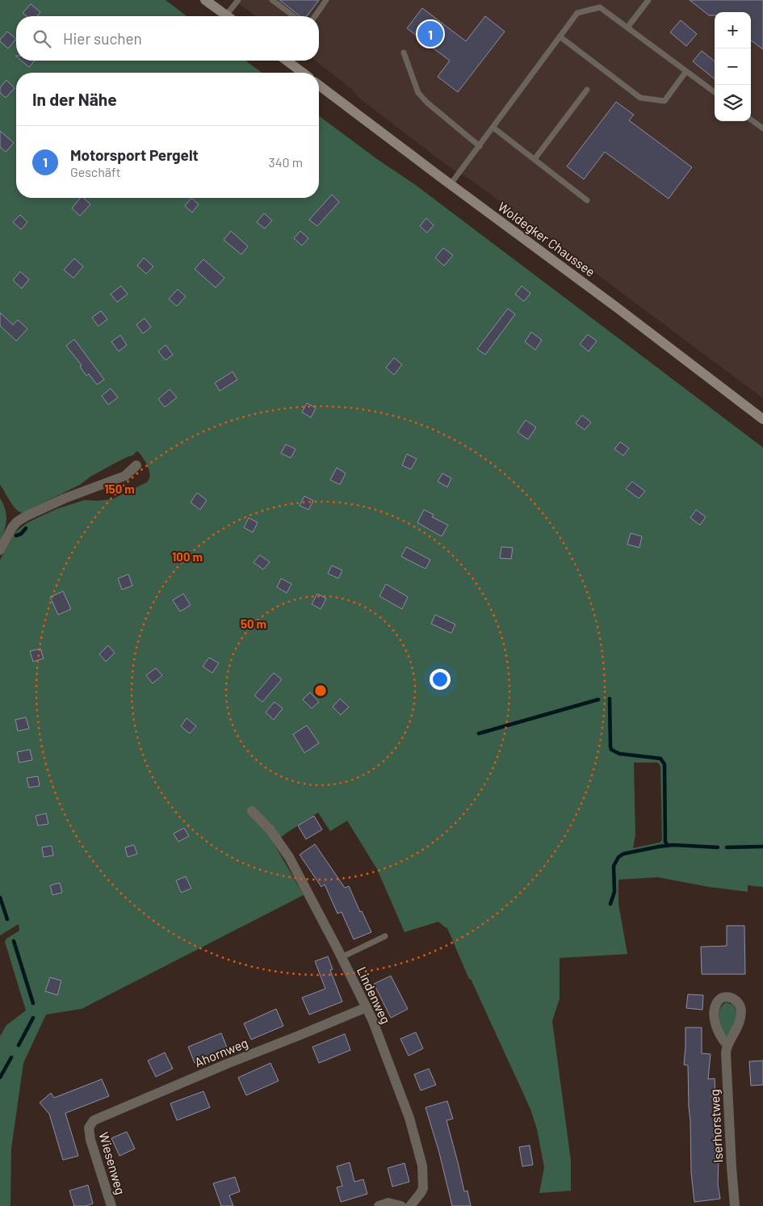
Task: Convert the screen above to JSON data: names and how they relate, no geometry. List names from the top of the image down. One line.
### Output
{"streets":{"main road":["Woldegker Chaussee"],"street":["Lindenweg","Ahornweg","Iserhorstweg","Wiesenweg"]},"crossings":[["Lindenweg","Ahornweg"],["Ahornweg","Wiesenweg"]],"page":{"map_buttons":["+","−"],"search":"Hier suchen","pins":"1","heading":"In der Nähe","list":[{"mark":"1","name":"Motorsport Pergelt","note":"Geschäft","value":"340 m"}]},"rings":["150 m","100 m","50 m"]}
